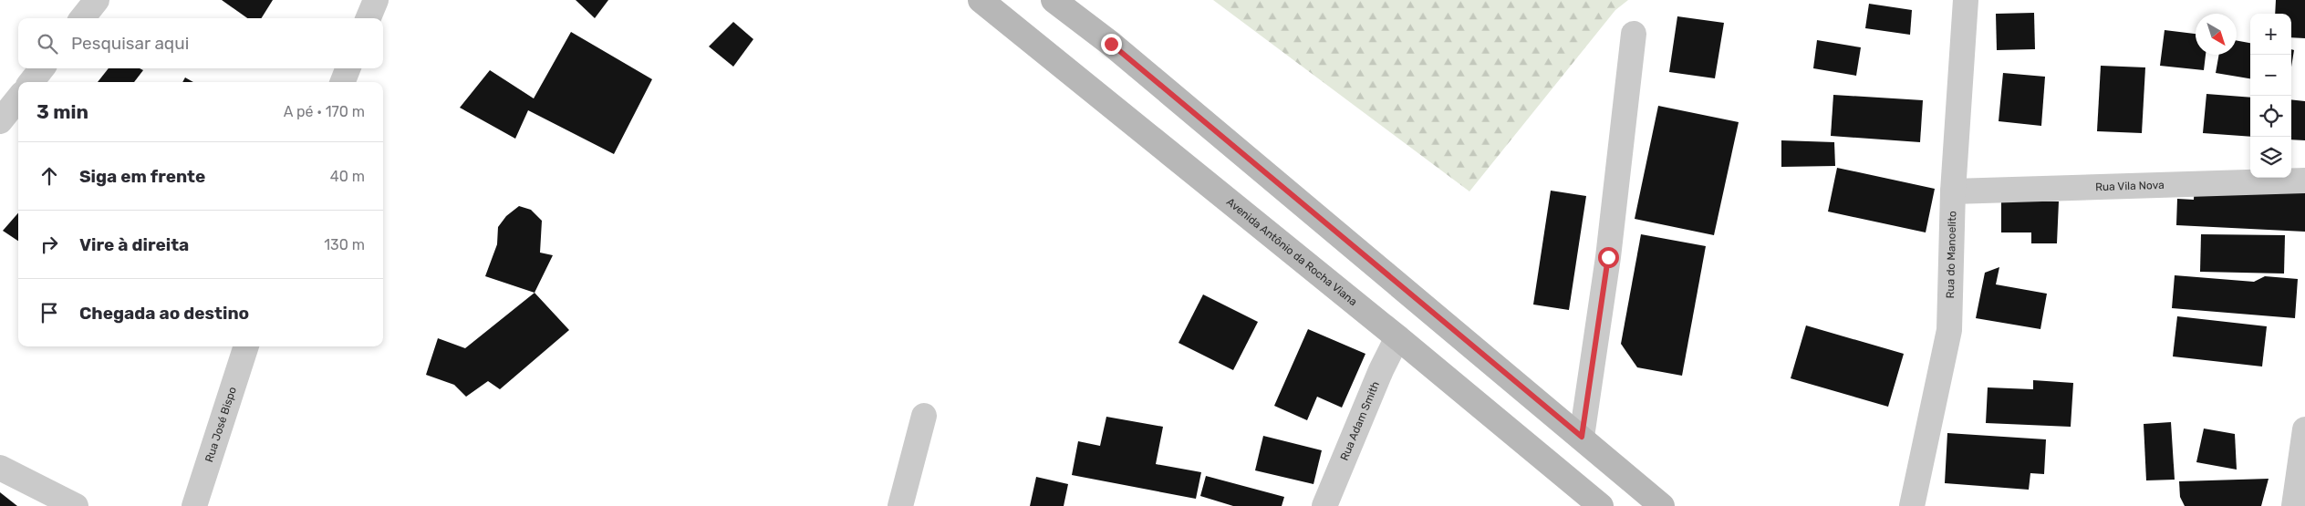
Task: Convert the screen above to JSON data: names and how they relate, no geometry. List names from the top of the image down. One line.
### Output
{"streets":{"main road":["Avenida Antônio da Rocha Viana"],"street":["Rua Vila Nova","Rua do Manoelito","Rua Adam Smith","Rua José Bispo"]},"crossings":[["Rua Vila Nova","Rua do Manoelito"],["Avenida Antônio da Rocha Viana","Rua Adam Smith"]],"north":"bottom right","page":{"map_buttons":["+","−"],"search":"Pesquisar aqui","heading":["3 min","A pé · 170 m"],"list":[["Siga em frente","40 m"],["Vire à direita","130 m"],"Chegada ao destino"]}}
